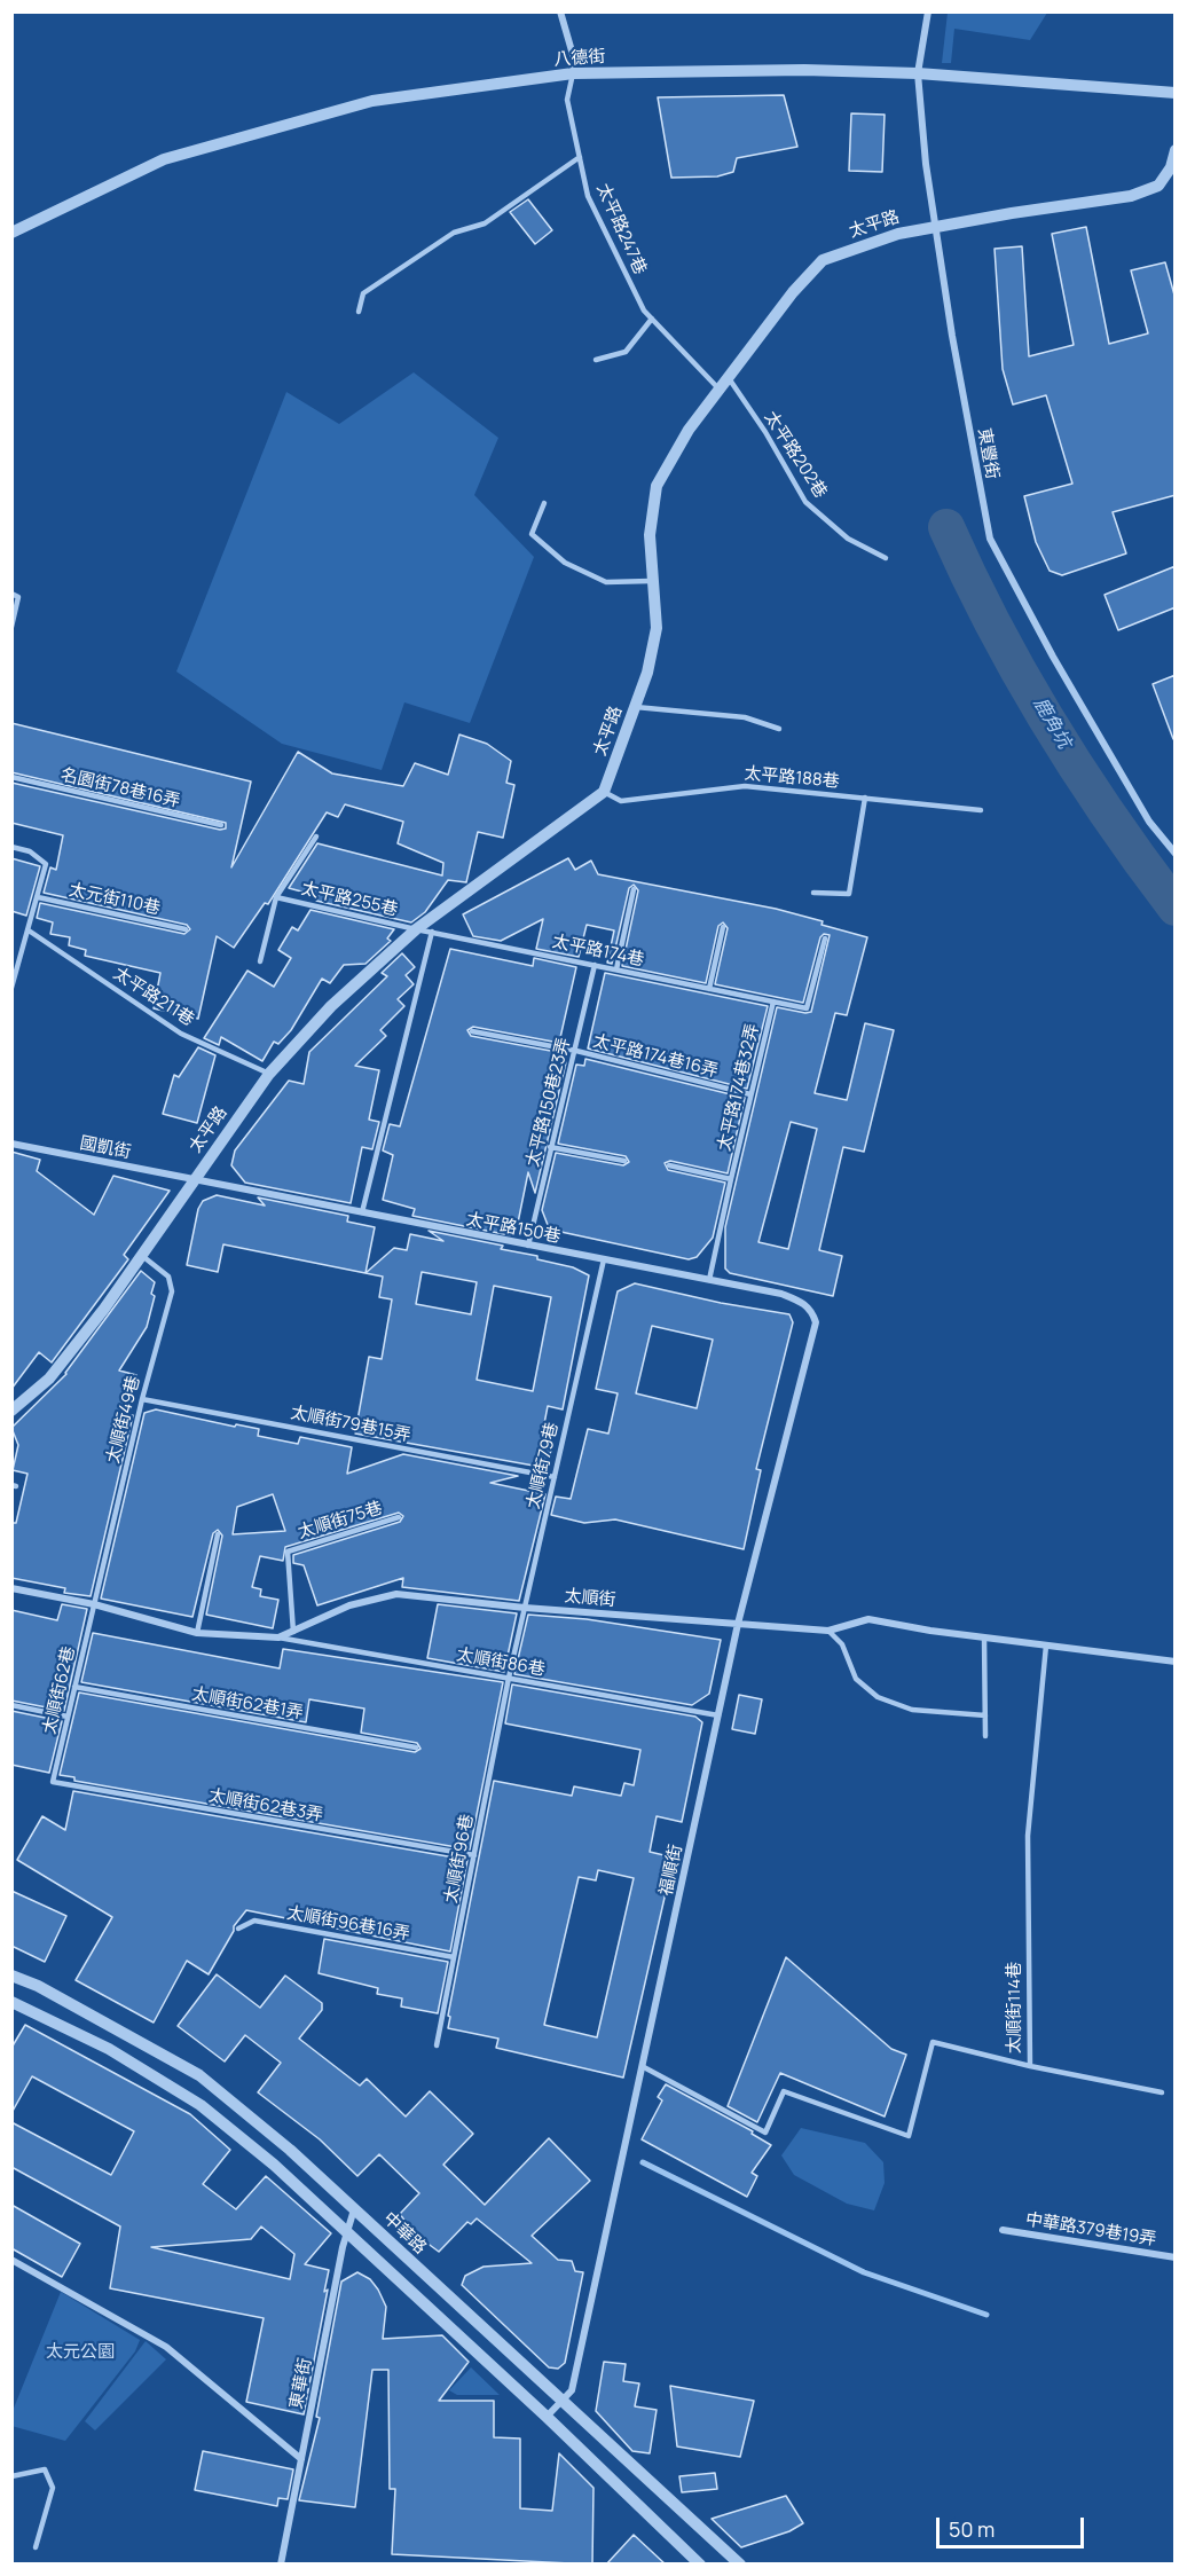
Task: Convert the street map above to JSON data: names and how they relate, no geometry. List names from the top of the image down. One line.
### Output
{"streets":{"street":["八德街","太平路","太平路247巷","東豐街","國凱街","太平路150巷","太順街","福順街","中華路379巷19弄","中華路","東華街"],"lane":["太平路202巷","太平路188巷","名園街78巷16弄","太元街110巷","太平路255巷","太平路174巷","太平路211巷","太平路174巷16弄","太平路174巷32弄","太平路150巷23弄","太順街49巷","太順街79巷15弄","太順街79巷","太順街75巷","太順街86巷","太順街62巷","太順街62巷1弄","太順街62巷3弄","太順街96巷","太順街96巷16弄","太順街114巷"]},"crossings":[["八德街","太平路247巷"],["八德街","東豐街"],["太平路","太平路247巷"],["太平路","東豐街"],["太平路","太平路202巷"],["太平路","太平路188巷"],["太平路","太平路255巷"],["太平路","太平路174巷"],["太平路","太平路211巷"],["太平路","國凱街"],["太平路","太平路150巷"],["太平路","太順街49巷"],["太平路255巷","太平路174巷"],["太平路174巷","太平路174巷32弄"],["太平路174巷","太平路150巷23弄"],["太平路174巷16弄","太平路174巷32弄"],["太平路174巷16弄","太平路150巷23弄"],["太平路174巷32弄","太平路150巷"],["太平路150巷23弄","太平路150巷"],["國凱街","太平路150巷"],["太平路150巷","太順街79巷"],["太平路150巷","福順街"],["太順街49巷","太順街79巷15弄"],["太順街49巷","太順街"],["太順街49巷","太順街62巷"],["太順街79巷15弄","太順街79巷"],["太順街79巷","太順街"],["太順街79巷","太順街86巷"],["太順街79巷","太順街96巷"],["太順街75巷","太順街"],["太順街","太順街86巷"],["太順街","太順街62巷"],["太順街","福順街"],["太順街","太順街114巷"],["太順街86巷","太順街96巷"],["太順街86巷","福順街"],["太順街62巷","太順街62巷1弄"],["太順街62巷","太順街62巷3弄"],["太順街62巷3弄","太順街96巷"],["太順街96巷","太順街96巷16弄"],["福順街","太順街114巷"],["福順街","中華路"],["中華路","東華街"]],"water":["鹿角坑"],"parks":["太元公園"],"scale_bar":"50 m"}
